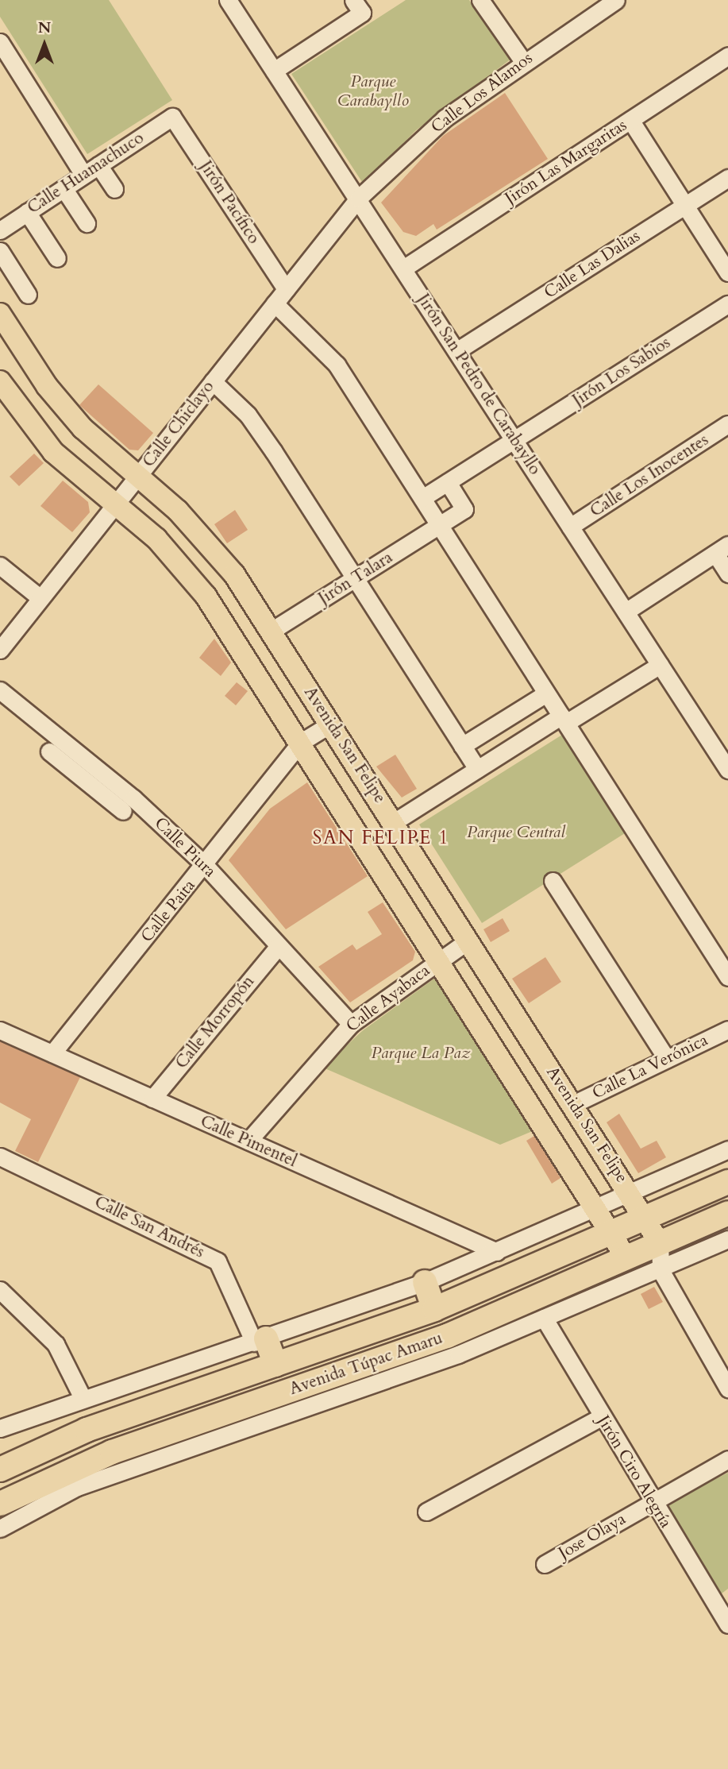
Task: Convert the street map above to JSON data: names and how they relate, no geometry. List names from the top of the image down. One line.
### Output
{"streets":{"highway":["Avenida Túpac Amaru"],"main road":["Avenida San Felipe"],"street":["Calle Los Alamos","Jirón Las Margaritas","Calle Huamachuco","Jirón Pacífico","Calle Las Dalias","Jirón Los Sabios","Jirón San Pedro de Carabayllo","Calle Chiclayo","Calle Los Inocentes","Jirón Talara","Calle Piura","Calle Paita","Calle Ayabaca","Calle Morropón","Calle La Verónica","Calle Pimentel","Calle San Andrés","Jirón Ciro Alegría","Jose Olaya"]},"crossings":[["Calle Los Alamos","Jirón San Pedro de Carabayllo"],["Calle Los Alamos","Calle Chiclayo"],["Jirón Las Margaritas","Jirón San Pedro de Carabayllo"],["Calle Huamachuco","Jirón Pacífico"],["Jirón Pacífico","Calle Chiclayo"],["Calle Las Dalias","Jirón San Pedro de Carabayllo"],["Jirón Los Sabios","Jirón San Pedro de Carabayllo"],["Jirón Los Sabios","Jirón Talara"],["Jirón San Pedro de Carabayllo","Calle Chiclayo"],["Jirón San Pedro de Carabayllo","Calle Los Inocentes"],["Calle Chiclayo","Avenida San Felipe"],["Jirón Talara","Avenida San Felipe"],["Avenida San Felipe","Calle Paita"],["Avenida San Felipe","Calle Ayabaca"],["Avenida San Felipe","Calle La Verónica"],["Avenida San Felipe","Avenida Túpac Amaru"],["Calle Piura","Calle Paita"],["Calle Piura","Calle Ayabaca"],["Calle Piura","Calle Morropón"],["Calle Paita","Calle Pimentel"],["Calle Ayabaca","Calle Pimentel"],["Calle Morropón","Calle Pimentel"],["Avenida Túpac Amaru","Jirón Ciro Alegría"],["Jirón Ciro Alegría","Jose Olaya"]],"districts":["SAN FELIPE 1"],"parks":["Parque Carabayllo","Parque Central","Parque La Paz"],"north":"top"}
